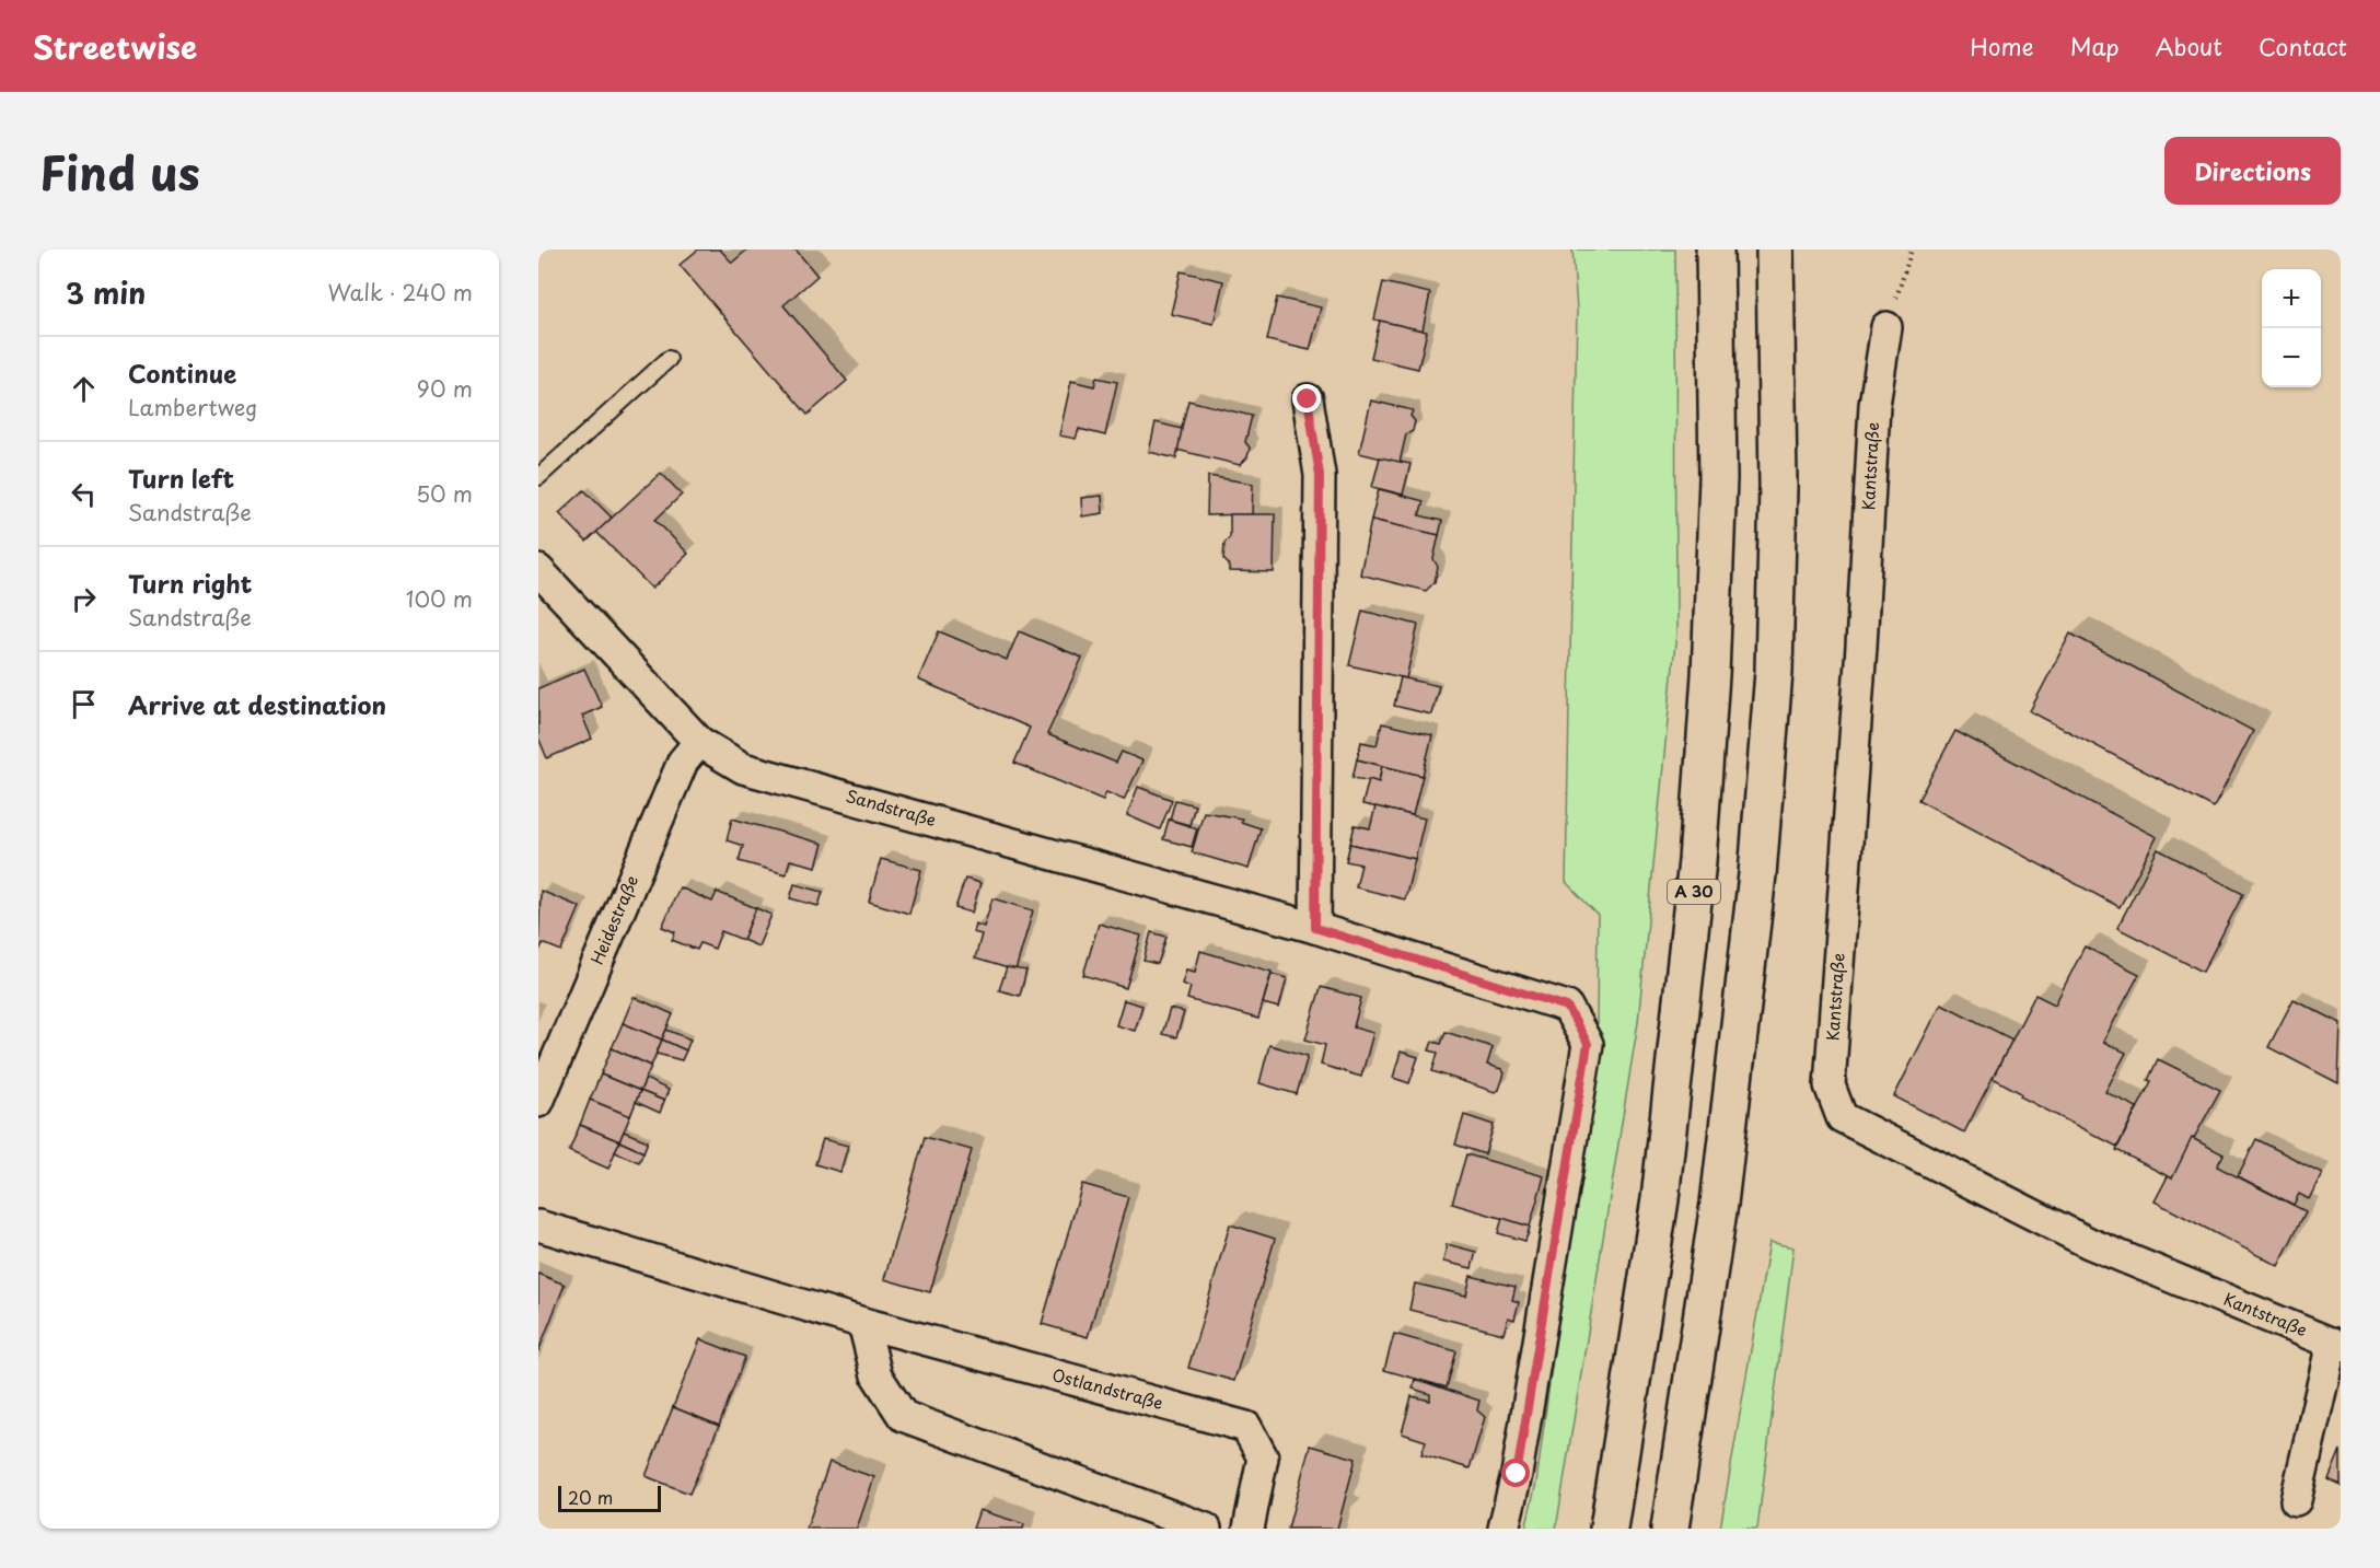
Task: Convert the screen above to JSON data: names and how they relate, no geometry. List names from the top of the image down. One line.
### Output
{"streets":{"highway":["A 30"],"street":["Kantstraße","Sandstraße","Heidestraße","Ostlandstraße"]},"crossings":[["Sandstraße","Heidestraße"]],"scale_bar":"20 m","page":{"header":"Streetwise","nav":["Home","Map","About","Contact"],"title":"Find us","buttons":"Directions","heading":["3 min","Walk · 240 m"],"map_buttons":["+","−"],"list":[["Continue","Lambertweg","90 m"],["Turn left","Sandstraße","50 m"],["Turn right","Sandstraße","100 m"],"Arrive at destination"],"scale":"20 m"}}
